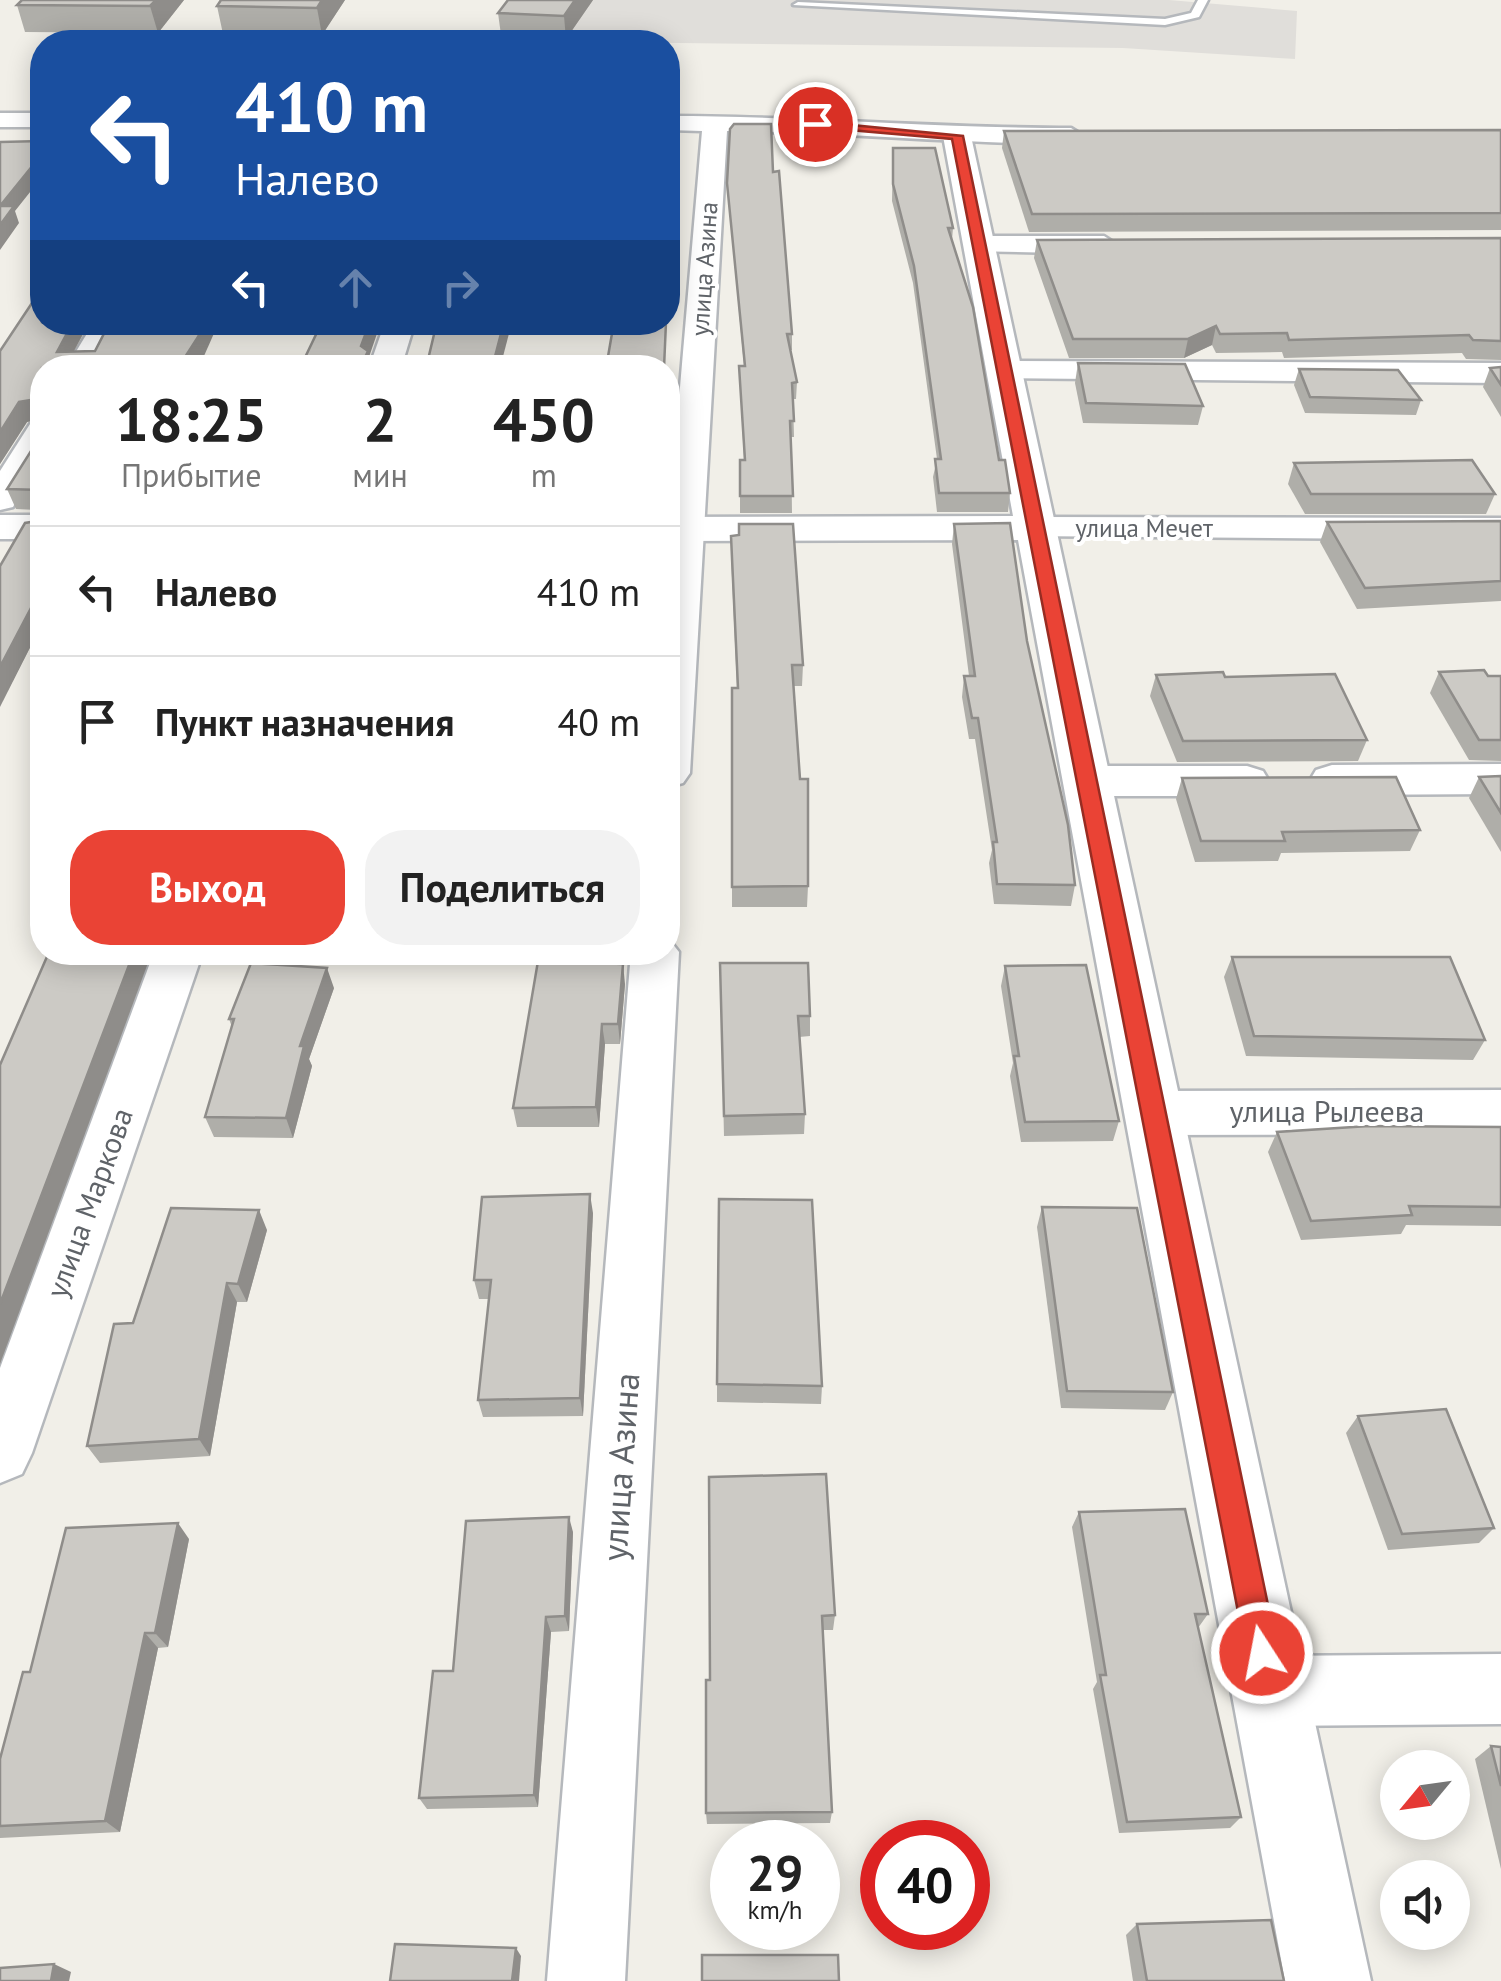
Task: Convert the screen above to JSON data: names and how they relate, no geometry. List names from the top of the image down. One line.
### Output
{"streets":{"street":["улица Азина","улица Мечет","улица Рылеева","улица Маркова"]},"north":"bottom left","page":{"turn":["410 m","Налево"],"eta":["18:25","Прибытие","2","мин","450","m"],"list":[{"name":"Налево","value":"410 m"},{"name":"Пункт назначения","value":"40 m"}],"buttons":["Выход","Поделиться"],"speed":"29 km/h","limit":"40"}}
